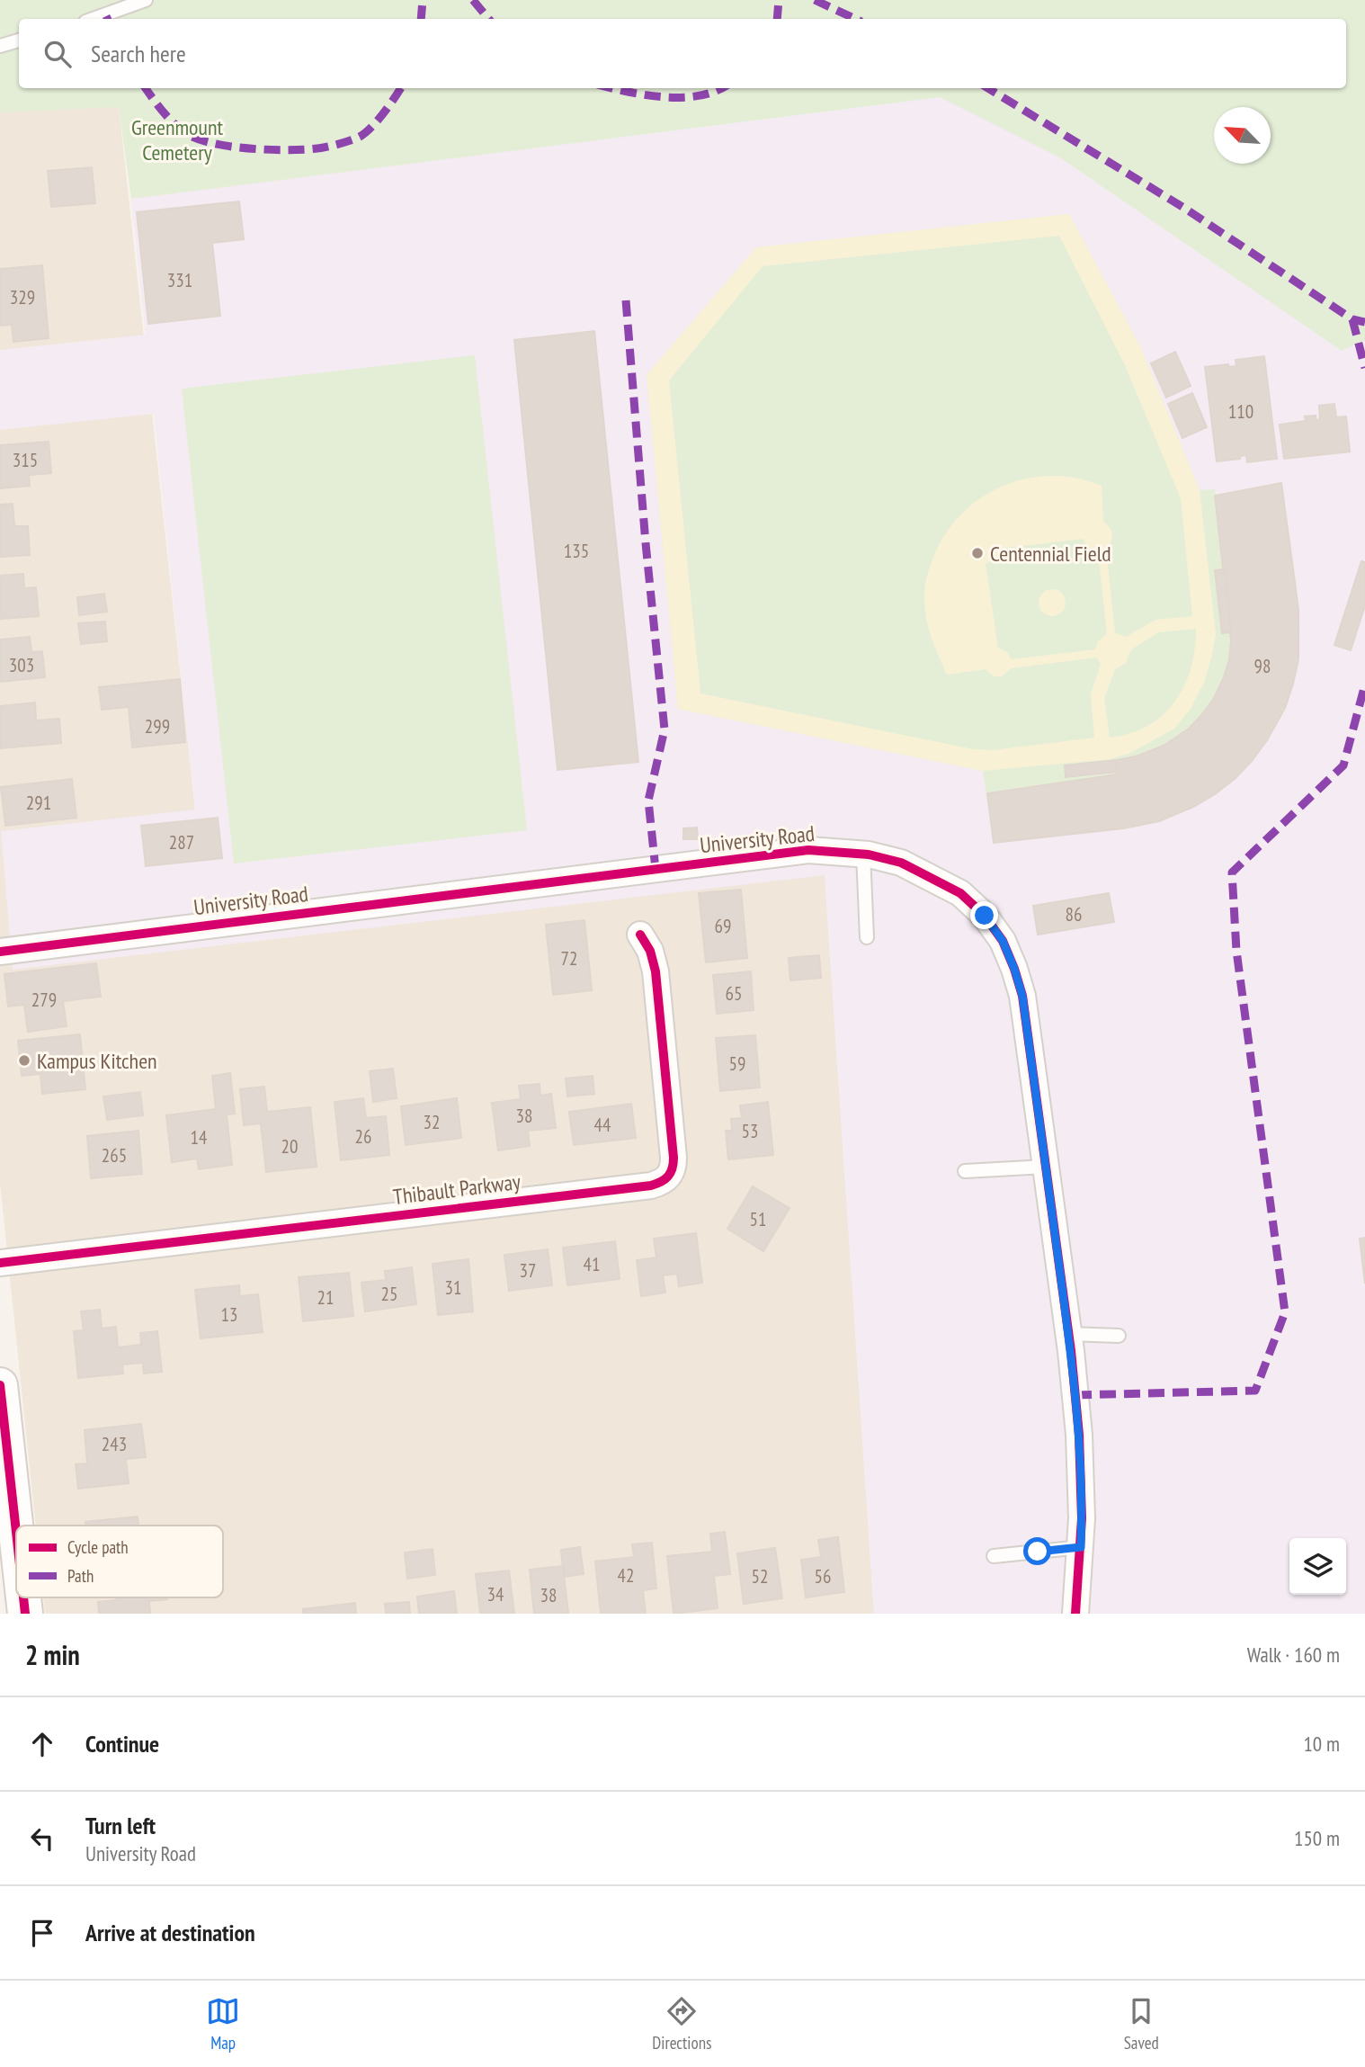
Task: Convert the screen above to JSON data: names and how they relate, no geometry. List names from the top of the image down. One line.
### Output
{"streets":{"street":["University Road","Thibault Parkway"]},"parks":["Greenmount Cemetery"],"places":["Centennial Field","Kampus Kitchen"],"house_numbers":["331","329","110","315","135","303","98","299","291","287","86","69","72","65","279","59","38","32","44","53","26","14","20","265","51","41","37","31","25","21","13","243","42","52","56","34","38"],"legend":["Cycle path","Path"],"north":"top left","page":{"search":"Search here","heading":["2 min","Walk · 160 m"],"list":[["Continue","10 m"],["Turn left","University Road","150 m"],"Arrive at destination"],"nav":["Map","Directions","Saved"]}}
